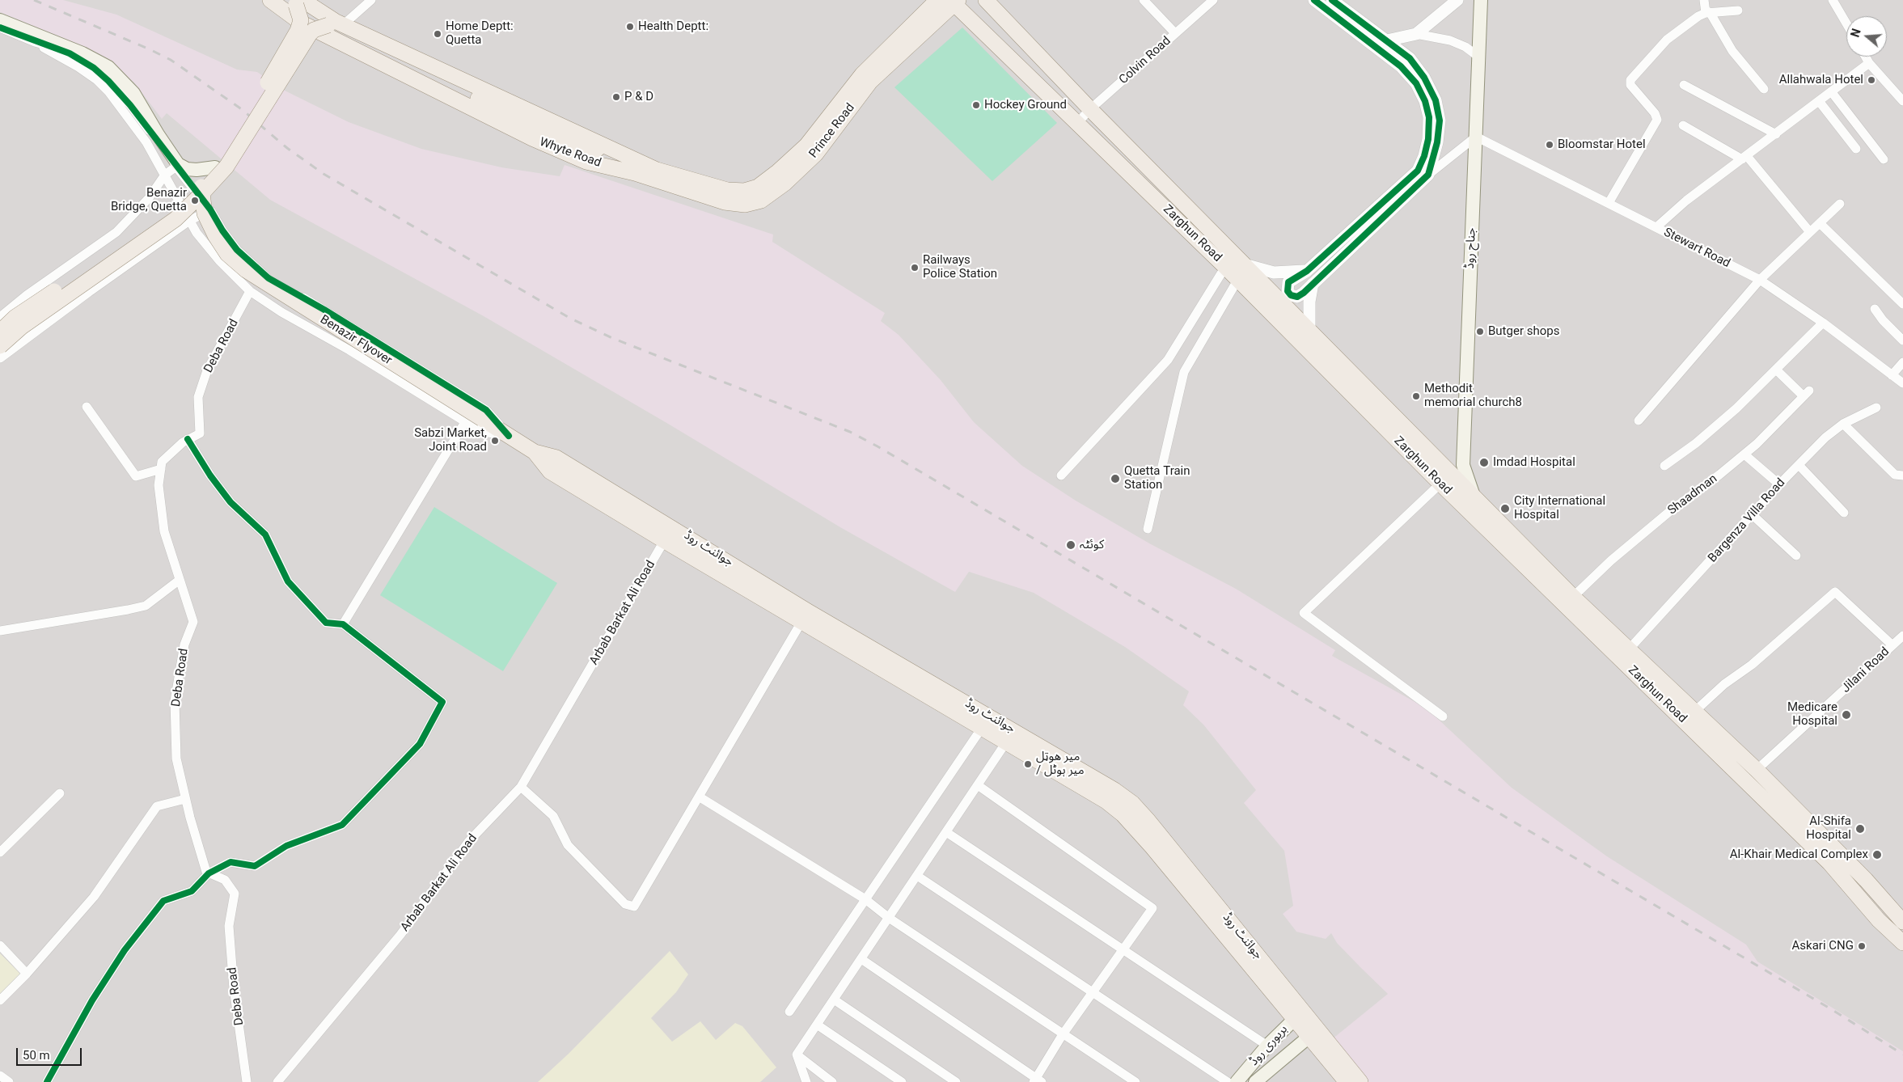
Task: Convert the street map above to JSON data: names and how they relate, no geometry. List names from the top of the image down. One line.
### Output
{"streets":{"main road":["Prince Road","Whyte Road","Zarghun Road","جناح روڈ","Benazir Flyover","جوائنٹ روڈ","بریوری روڈ"],"street":["Colvin Road","Stewart Road","Deba Road","Shaadman","Bargenza Villa Road","Arbab Barkat Ali Road","Jilani Road"]},"crossings":[["Colvin Road","Zarghun Road"],["Prince Road","Whyte Road"],["Prince Road","Zarghun Road"],["Zarghun Road","جناح روڈ"],["Zarghun Road","Shaadman"],["Zarghun Road","Bargenza Villa Road"],["Zarghun Road","Jilani Road"],["جناح روڈ","Stewart Road"],["Benazir Flyover","جوائنٹ روڈ"],["جوائنٹ روڈ","Arbab Barkat Ali Road"],["جوائنٹ روڈ","بریوری روڈ"]],"places":["Health Deptt:","Home Deptt: Quetta","Allahwala Hotel","P & D","Hockey Ground","Bloomstar Hotel","Benazir Bridge, Quetta","Railways Police Station","Butger shops","Methodit memorial church8","Sabzi Market, Joint Road","Imdad Hospital","Quetta Train Station","City International Hospital","کوئٹہ","Medicare Hospital","میر هوټل / میر ہوٹل","Al-Shifa Hospital","Al-Khair Medical Complex","Askari CNG"],"scale_bar":"50 m","north":"left"}
